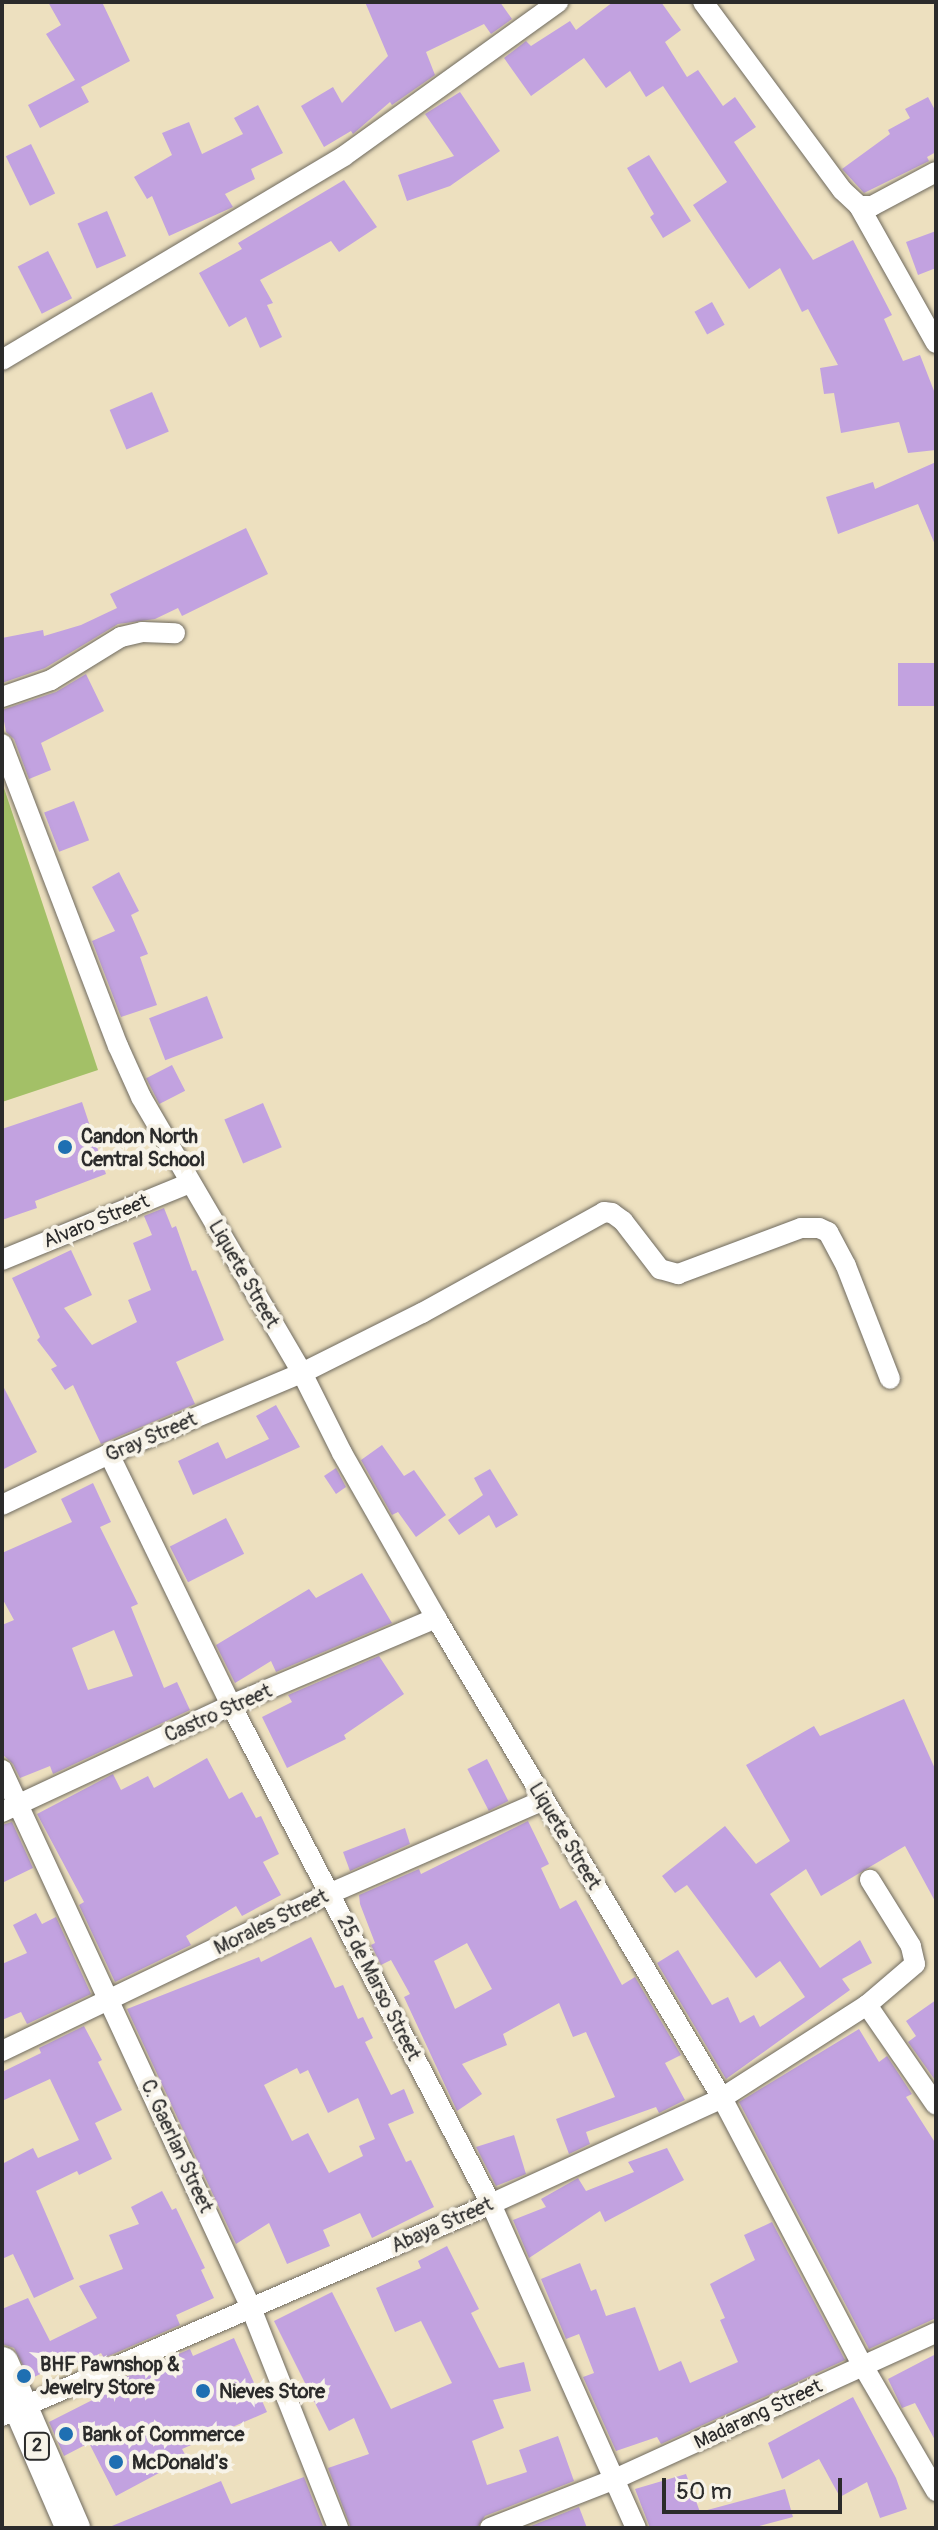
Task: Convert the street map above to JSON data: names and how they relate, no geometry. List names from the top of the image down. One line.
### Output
{"streets":{"main road":["2"],"street":["Alvaro Street","Liquete Street","Gray Street","Castro Street","Morales Street","25 de Marso Street","C. Gaerlan Street","Abaya Street","Madarang Street"]},"crossings":[["Alvaro Street","Liquete Street"],["Liquete Street","Gray Street"],["Liquete Street","Castro Street"],["Liquete Street","Morales Street"],["Liquete Street","Abaya Street"],["Liquete Street","Madarang Street"],["Gray Street","25 de Marso Street"],["Castro Street","25 de Marso Street"],["Castro Street","C. Gaerlan Street"],["Morales Street","25 de Marso Street"],["Morales Street","C. Gaerlan Street"],["25 de Marso Street","Abaya Street"],["25 de Marso Street","Madarang Street"],["C. Gaerlan Street","Abaya Street"],["Abaya Street","2"]],"places":["Candon North Central School","BHF Pawnshop & Jewelry Store","Nieves Store","Bank of Commerce","McDonald's"],"scale_bar":"50 m"}
